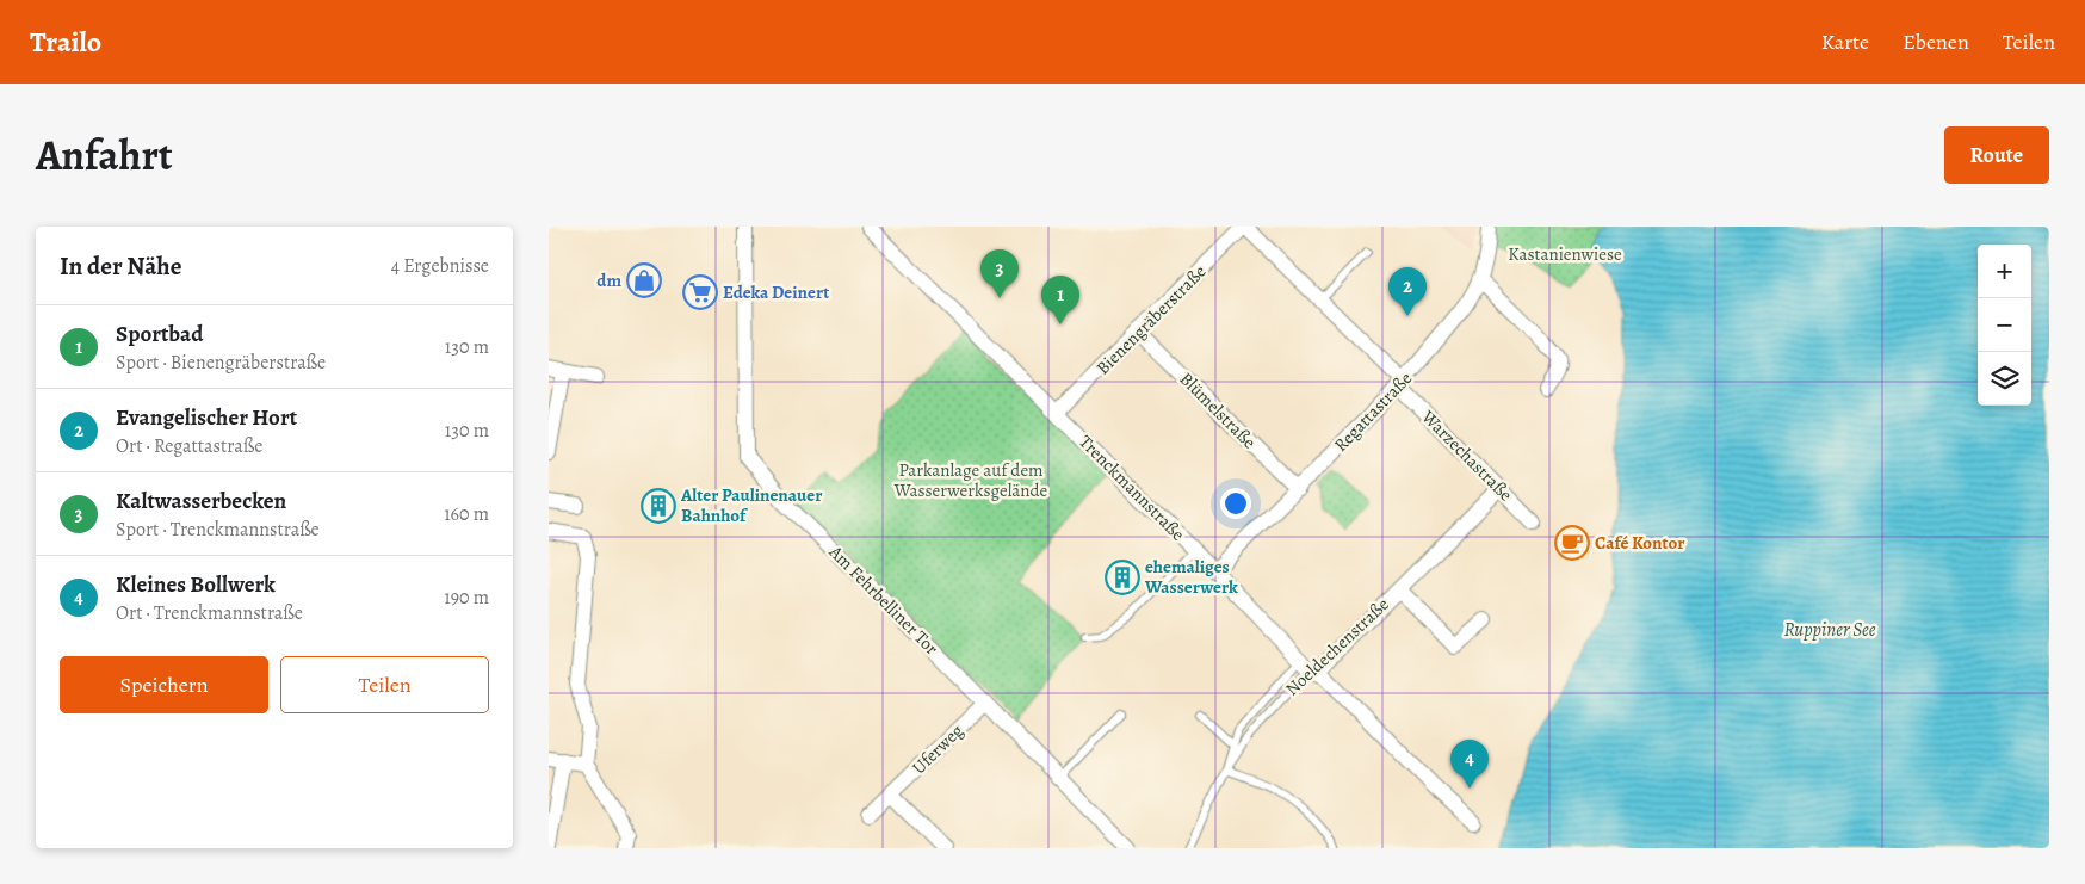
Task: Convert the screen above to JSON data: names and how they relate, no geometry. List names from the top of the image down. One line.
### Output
{"streets":{"street":["Bienengräberstraße","Blümelstraße","Regattastraße","Warzechastraße","Trenckmannstraße","Am Fehrbelliner Tor","Noeldechenstraße","Uferweg"]},"crossings":[["Bienengräberstraße","Blümelstraße"],["Bienengräberstraße","Warzechastraße"],["Bienengräberstraße","Trenckmannstraße"],["Blümelstraße","Regattastraße"],["Regattastraße","Warzechastraße"],["Regattastraße","Trenckmannstraße"],["Warzechastraße","Noeldechenstraße"],["Trenckmannstraße","Noeldechenstraße"],["Am Fehrbelliner Tor","Uferweg"]],"water":["Ruppiner See"],"parks":["Kastanienwiese","Parkanlage auf dem Wasserwerksgelände"],"places":{"shop":["dm"],"supermarket":["Edeka Deinert"],"building":["Alter Paulinenauer Bahnhof","ehemaliges Wasserwerk"],"cafe":["Café Kontor"]},"page":{"header":"Trailo","nav":["Karte","Ebenen","Teilen"],"title":"Anfahrt","buttons":["Route",["Speichern","Teilen"]],"heading":["In der Nähe","4 Ergebnisse"],"map_buttons":["+","−"],"pins":["3","2","1","4"],"list":[{"mark":"1","name":"Sportbad","note":"Sport · Bienengräberstraße","value":"130 m"},{"mark":"2","name":"Evangelischer Hort","note":"Ort · Regattastraße","value":"130 m"},{"mark":"3","name":"Kaltwasserbecken","note":"Sport · Trenckmannstraße","value":"160 m"},{"mark":"4","name":"Kleines Bollwerk","note":"Ort · Trenckmannstraße","value":"190 m"}]}}
